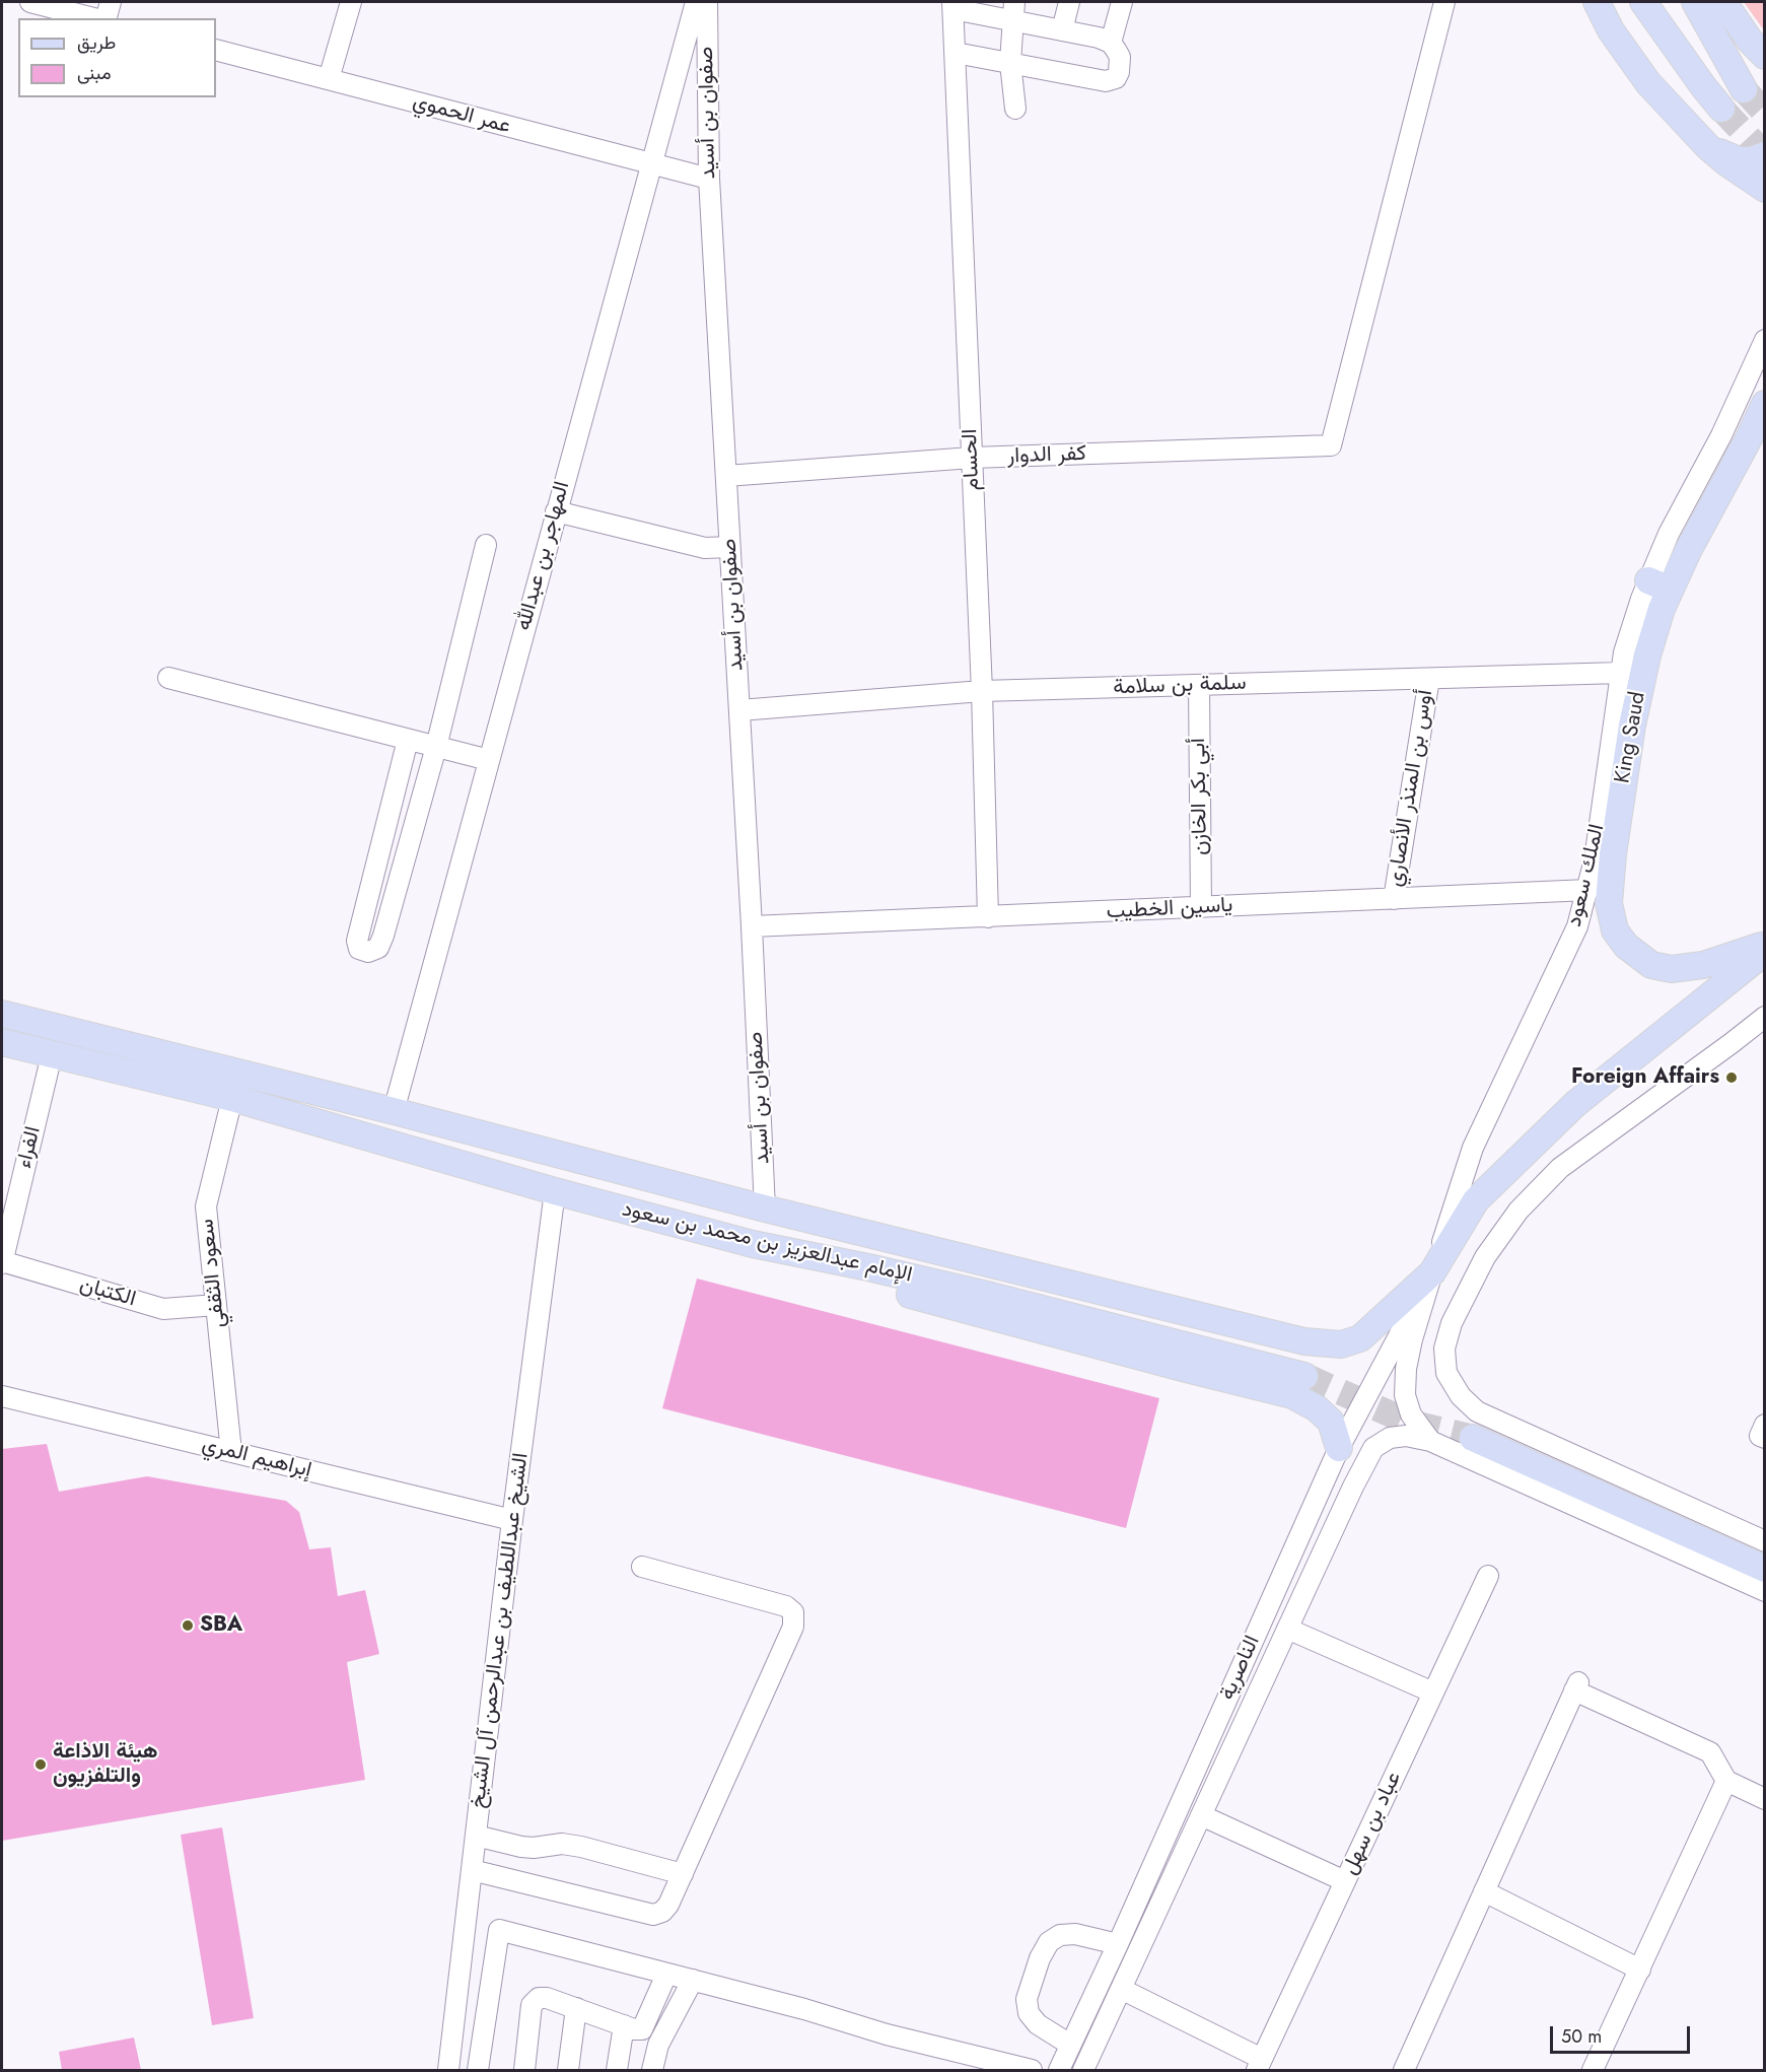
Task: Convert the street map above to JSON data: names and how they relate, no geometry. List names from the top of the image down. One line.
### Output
{"streets":{"main road":["King Saud","الإمام عبدالعزيز بن محمد بن سعود"],"street":["صفوان بن أسيد","عمر الحموي","كفر الدوار","الحسام","المهاجر بن عبدالله","سلمة بن سلامة","أوس بن المنذر الأنصاري","أبي بكر الخازن","الملك سعود","ياسين الخطيب","الفراء","سعود الثقفي","الكتبان","إبراهيم المري","الشيخ عبداللطيف بن عبدالرحمن آل الشيخ","الناصرية","عباد بن سهل"]},"crossings":[["صفوان بن أسيد","عمر الحموي"],["صفوان بن أسيد","كفر الدوار"],["صفوان بن أسيد","سلمة بن سلامة"],["صفوان بن أسيد","ياسين الخطيب"],["صفوان بن أسيد","الإمام عبدالعزيز بن محمد بن سعود"],["عمر الحموي","المهاجر بن عبدالله"],["كفر الدوار","الحسام"],["الحسام","سلمة بن سلامة"],["الحسام","ياسين الخطيب"],["المهاجر بن عبدالله","الإمام عبدالعزيز بن محمد بن سعود"],["سلمة بن سلامة","أوس بن المنذر الأنصاري"],["سلمة بن سلامة","أبي بكر الخازن"],["سلمة بن سلامة","الملك سعود"],["King Saud","الملك سعود"],["أوس بن المنذر الأنصاري","ياسين الخطيب"],["أبي بكر الخازن","ياسين الخطيب"],["الملك سعود","ياسين الخطيب"],["الملك سعود","الإمام عبدالعزيز بن محمد بن سعود"],["الملك سعود","الناصرية"],["الفراء","الإمام عبدالعزيز بن محمد بن سعود"],["الفراء","الكتبان"],["الإمام عبدالعزيز بن محمد بن سعود","سعود الثقفي"],["الإمام عبدالعزيز بن محمد بن سعود","الشيخ عبداللطيف بن عبدالرحمن آل الشيخ"],["الإمام عبدالعزيز بن محمد بن سعود","الناصرية"],["سعود الثقفي","الكتبان"],["سعود الثقفي","إبراهيم المري"],["إبراهيم المري","الشيخ عبداللطيف بن عبدالرحمن آل الشيخ"]],"places":["Foreign Affairs","SBA","هيئة الاذاعة والتلفزيون"],"legend":["طريق","مبنى"],"scale_bar":"50 m"}
